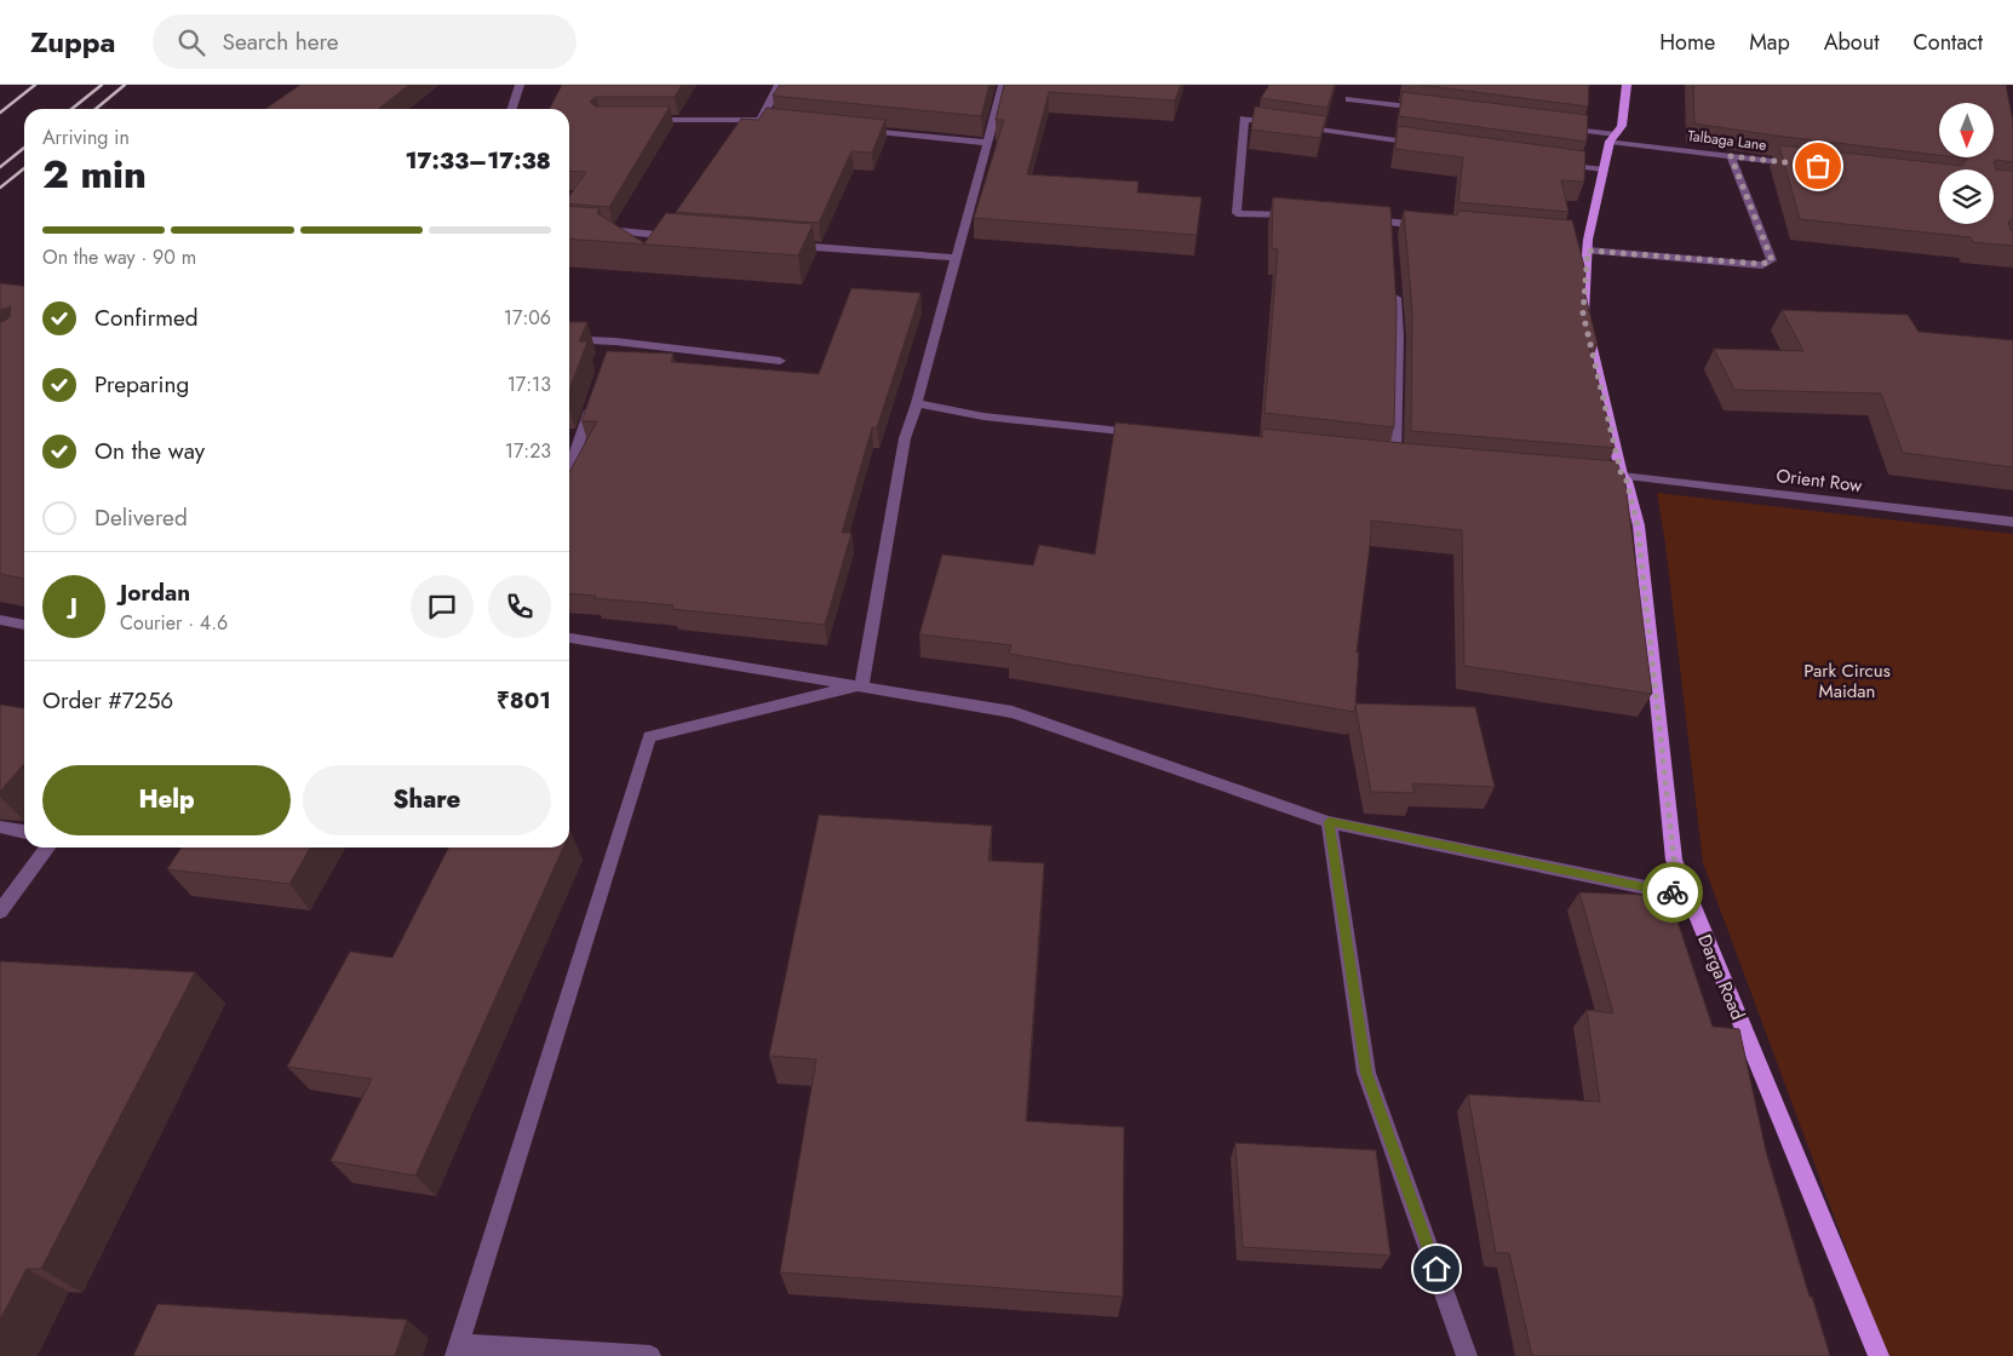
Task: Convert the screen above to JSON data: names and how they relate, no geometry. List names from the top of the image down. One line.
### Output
{"streets":{"main road":["Darga Road"],"street":["Talbaga Lane","Orient Row"]},"crossings":[["Talbaga Lane","Darga Road"],["Orient Row","Darga Road"]],"parks":["Park Circus Maidan"],"north":"bottom","page":{"header":"Zuppa","search":"Search here","nav":["Home","Map","About","Contact"],"heading":["2 min","Arriving in","17:33–17:38"],"panel":["Jordan","Courier · 4.6","Order #7256","₹801"],"bar":"On the way · 90 m","list":[["Confirmed","17:06"],["Preparing","17:13"],["On the way","17:23"],"Delivered"],"round":"J","buttons":["Help","Share"]}}
